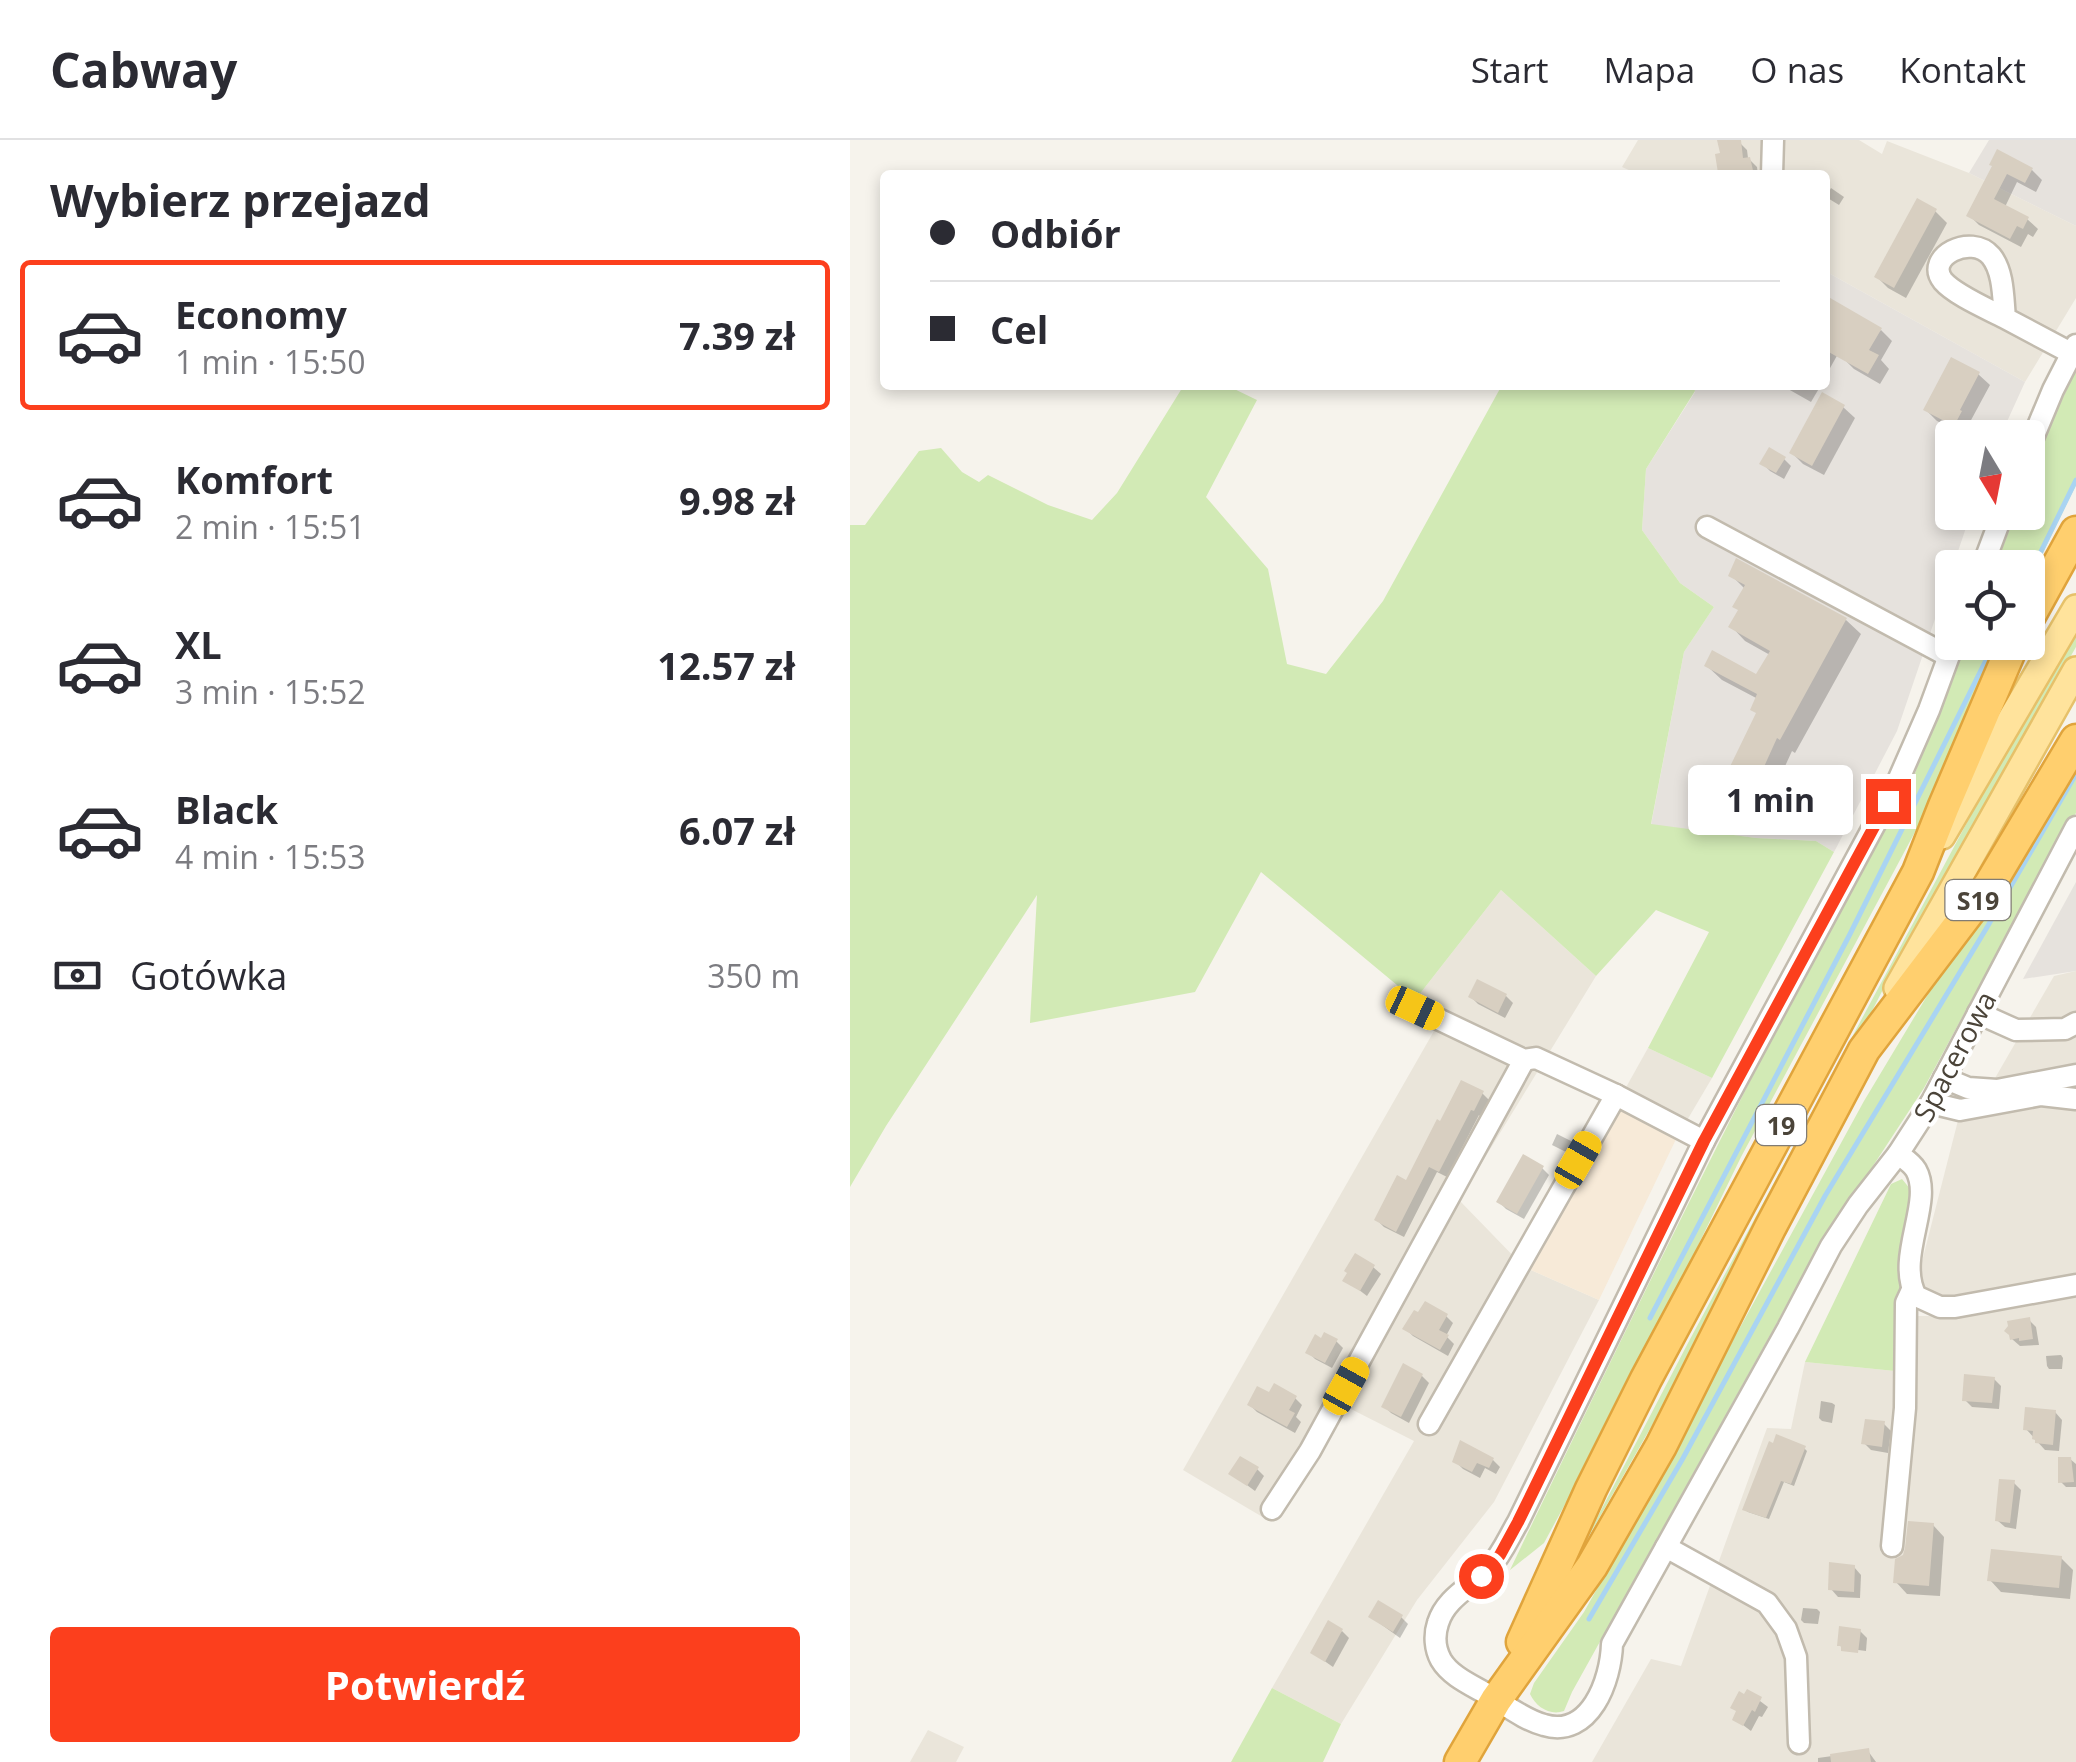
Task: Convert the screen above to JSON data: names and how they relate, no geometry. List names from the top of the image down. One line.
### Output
{"streets":{"highway":["S19","19"],"street":["Spacerowa"]},"crossings":[["S19","19"]],"north":"bottom","page":{"header":"Cabway","nav":["Start","Mapa","O nas","Kontakt"],"heading":"Wybierz przejazd","banner":["Odbiór","Cel"],"list":[{"name":"Economy","note":"1 min · 15:50","value":"7.39 zł"},{"name":"Komfort","note":"2 min · 15:51","value":"9.98 zł"},{"name":"XL","note":"3 min · 15:52","value":"12.57 zł"},{"name":"Black","note":"4 min · 15:53","value":"6.07 zł"}],"bubble":"1 min","pay":["Gotówka","350 m"],"buttons":"Potwierdź"}}
